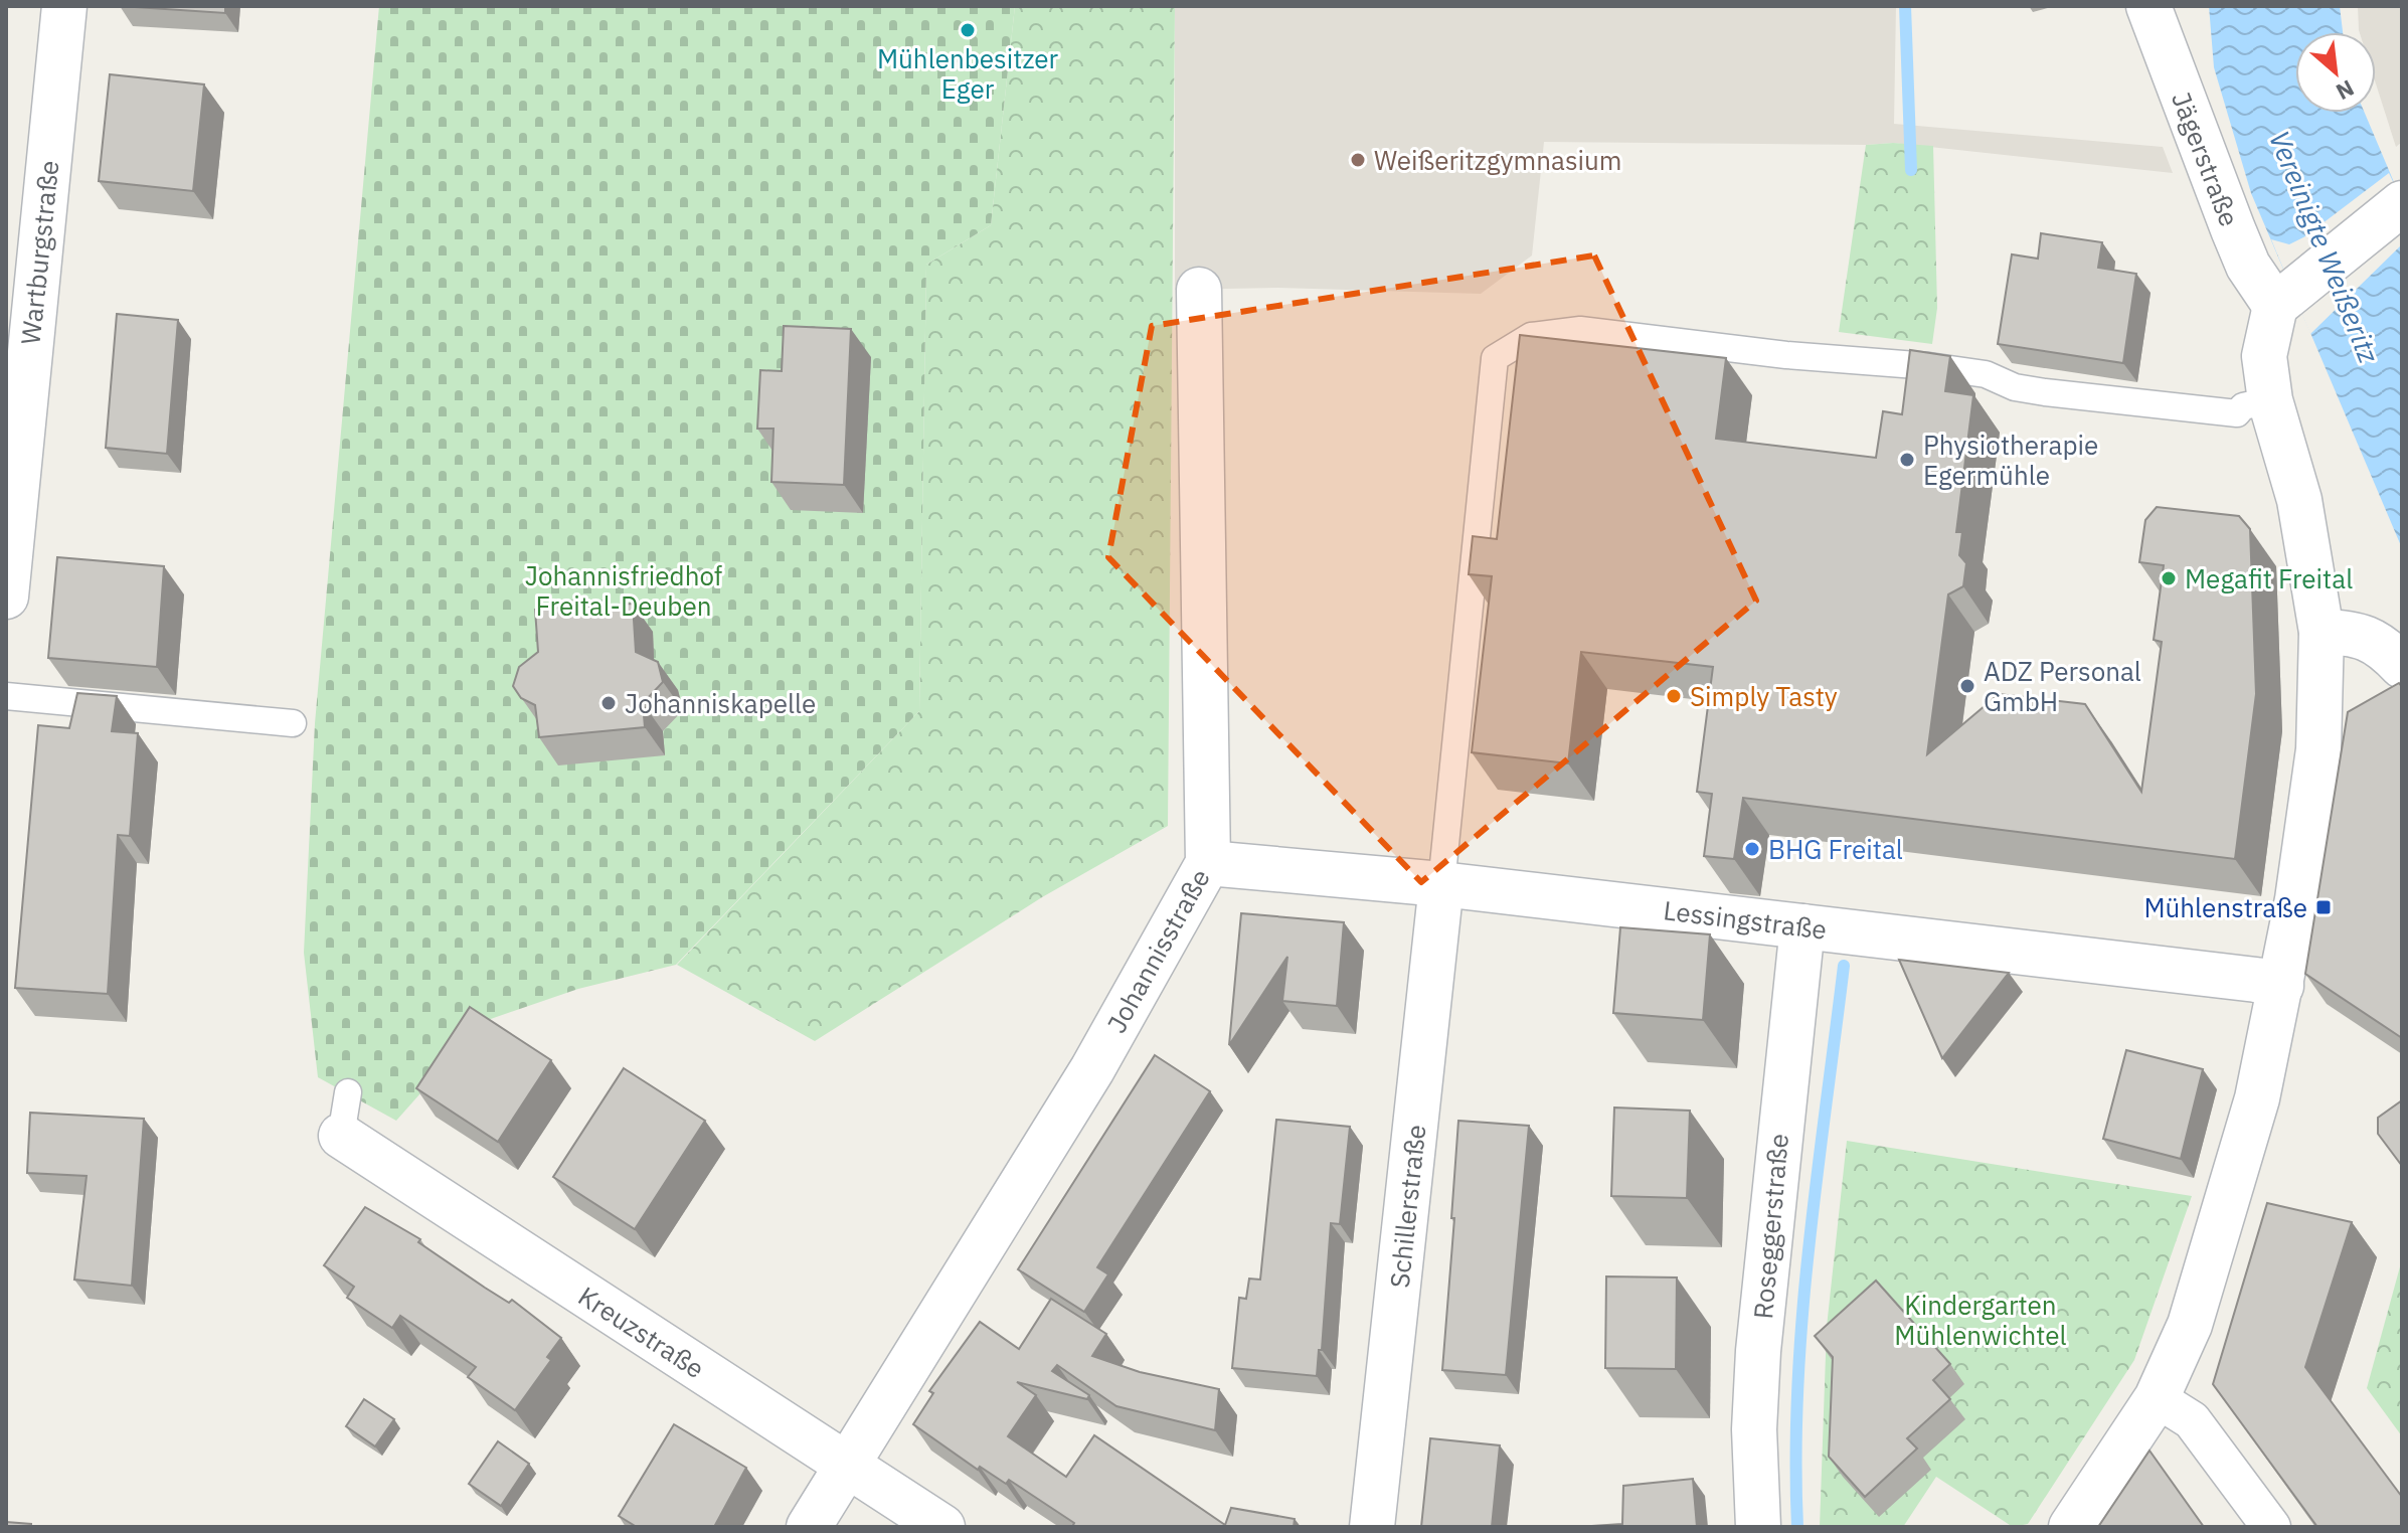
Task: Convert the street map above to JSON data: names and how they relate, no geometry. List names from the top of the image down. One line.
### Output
{"streets":{"street":["Jägerstraße","Wartburgstraße","Lessingstraße","Johannisstraße","Schillerstraße","Roseggerstraße","Kreuzstraße"]},"crossings":[["Lessingstraße","Johannisstraße"],["Lessingstraße","Schillerstraße"],["Lessingstraße","Roseggerstraße"],["Johannisstraße","Kreuzstraße"]],"water":["Vereinigte Weißeritz"],"parks":["Johannisfriedhof Freital-Deuben","Kindergarten Mühlenwichtel"],"places":{"other":["Mühlenbesitzer Eger","Weißeritzgymnasium","Physiotherapie Egermühle","Megafit Freital","ADZ Personal GmbH","Simply Tasty","Johanniskapelle","BHG Freital"],"transit":["Mühlenstraße"]},"north":"bottom right"}
